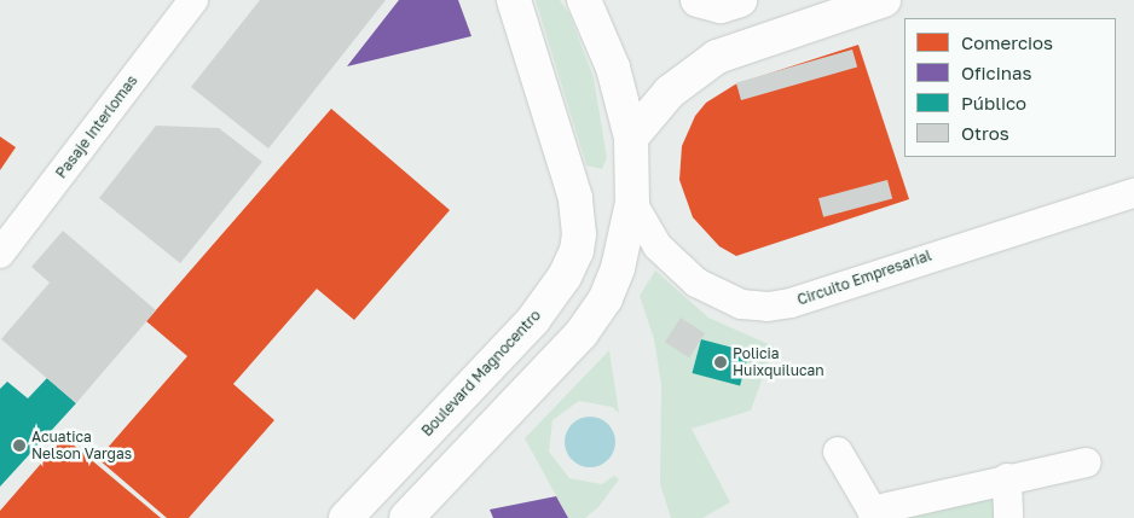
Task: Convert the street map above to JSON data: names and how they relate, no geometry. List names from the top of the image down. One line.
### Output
{"streets":{"street":["Pasaje Interlomas","Circuito Empresarial","Boulevard Magnocentro"]},"places":["Policia Huixquilucan","Acuatica Nelson Vargas"],"legend":["Comercios","Oficinas","Público","Otros"]}
